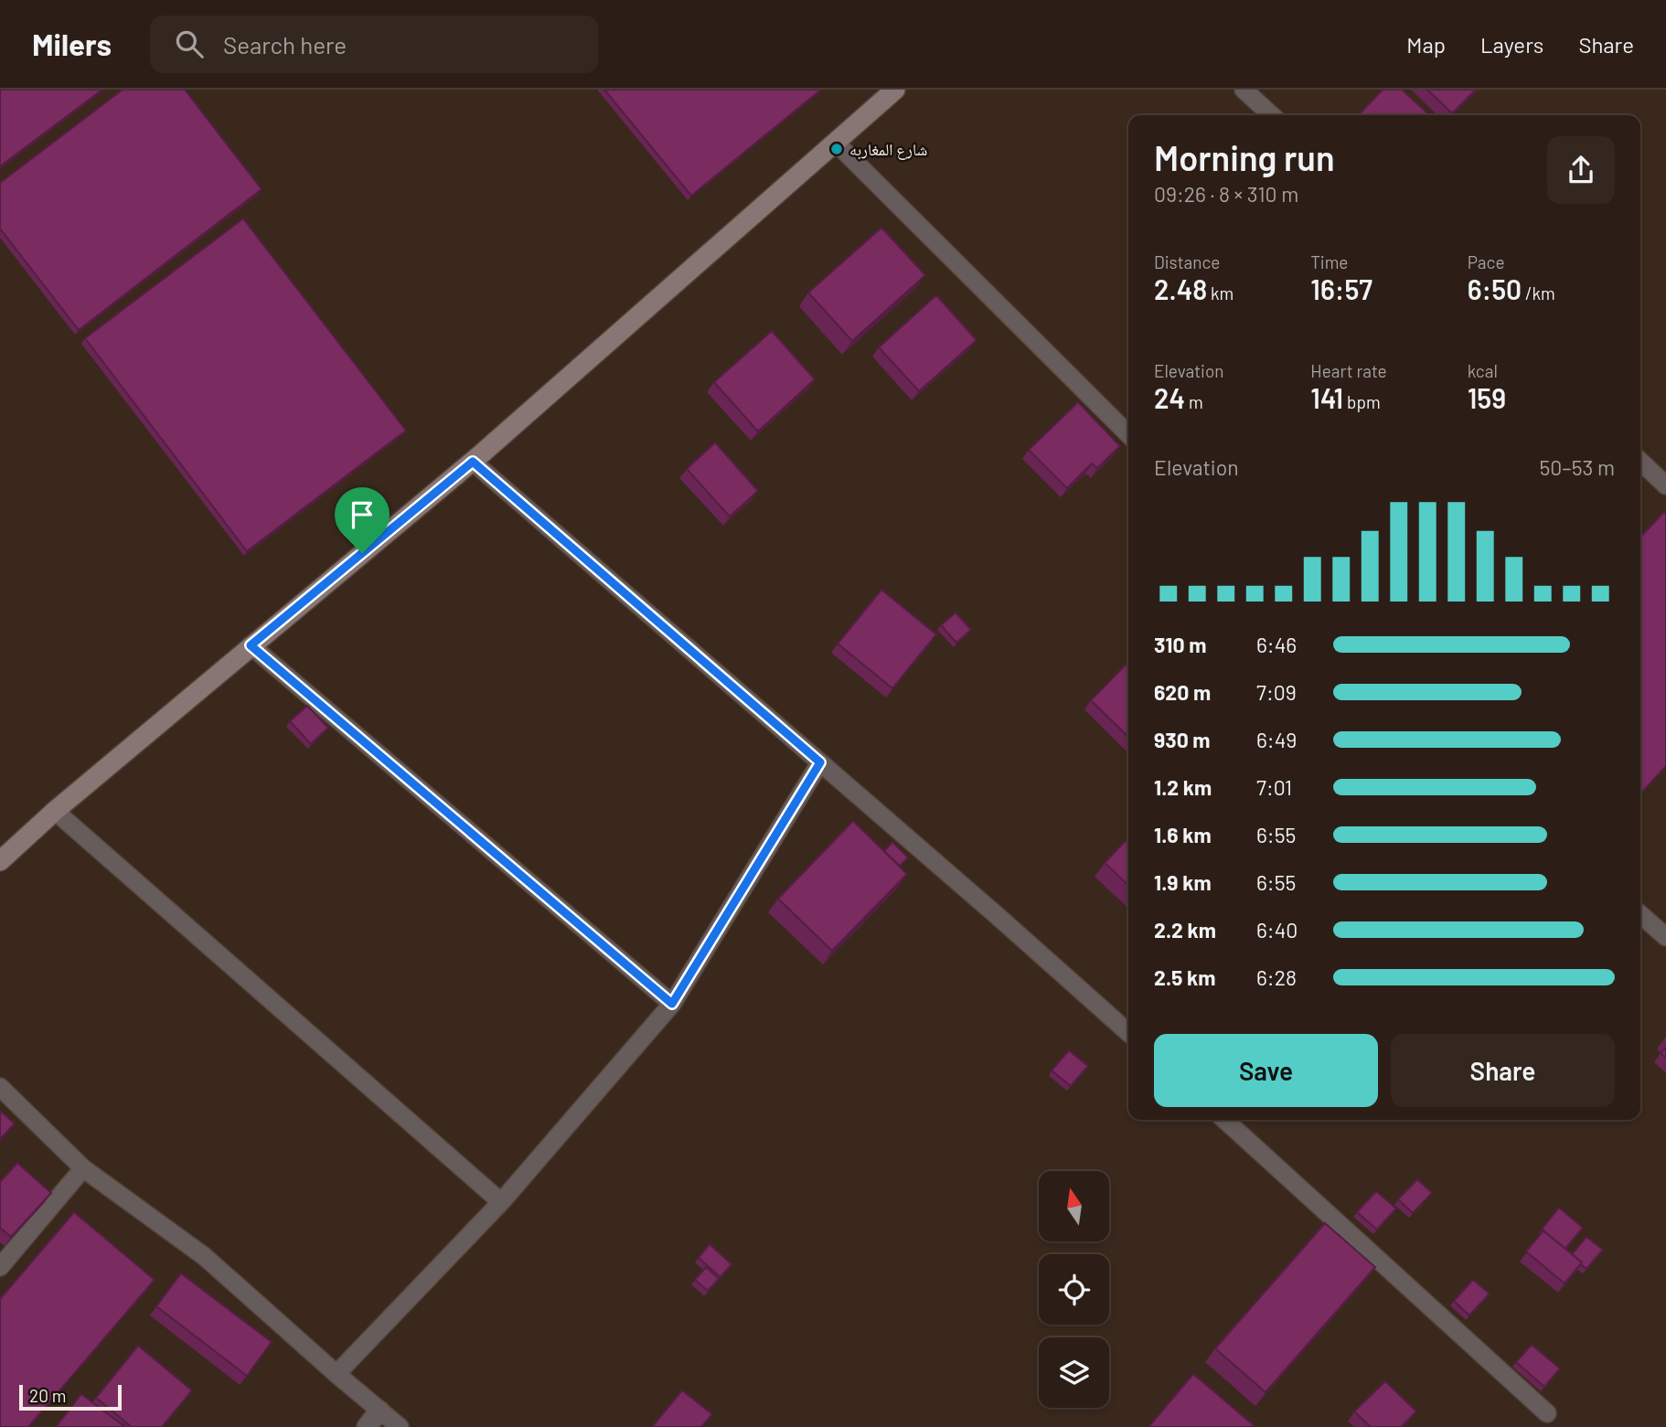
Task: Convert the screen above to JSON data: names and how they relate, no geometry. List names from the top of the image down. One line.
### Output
{"places":["شارع المغاربه"],"scale_bar":"20 m","north":"top","page":{"header":"Milers","search":"Search here","nav":["Map","Layers","Share"],"heading":["Morning run","09:26 · 8 × 310 m"],"stats":[["Distance","2.48 km"],["Time","16:57"],["Pace","6:50 /km"],["Elevation","24 m"],["Heart rate","141 bpm"],["kcal","159"]],"chart":["Elevation","50–53 m"],"list":[{"name":"310 m","note":"6:46"},{"name":"620 m","note":"7:09"},{"name":"930 m","note":"6:49"},{"name":"1.2 km","note":"7:01"},{"name":"1.6 km","note":"6:55"},{"name":"1.9 km","note":"6:55"},{"name":"2.2 km","note":"6:40"},{"name":"2.5 km","note":"6:28"}],"buttons":["Save","Share"],"scale":"20 m"}}
